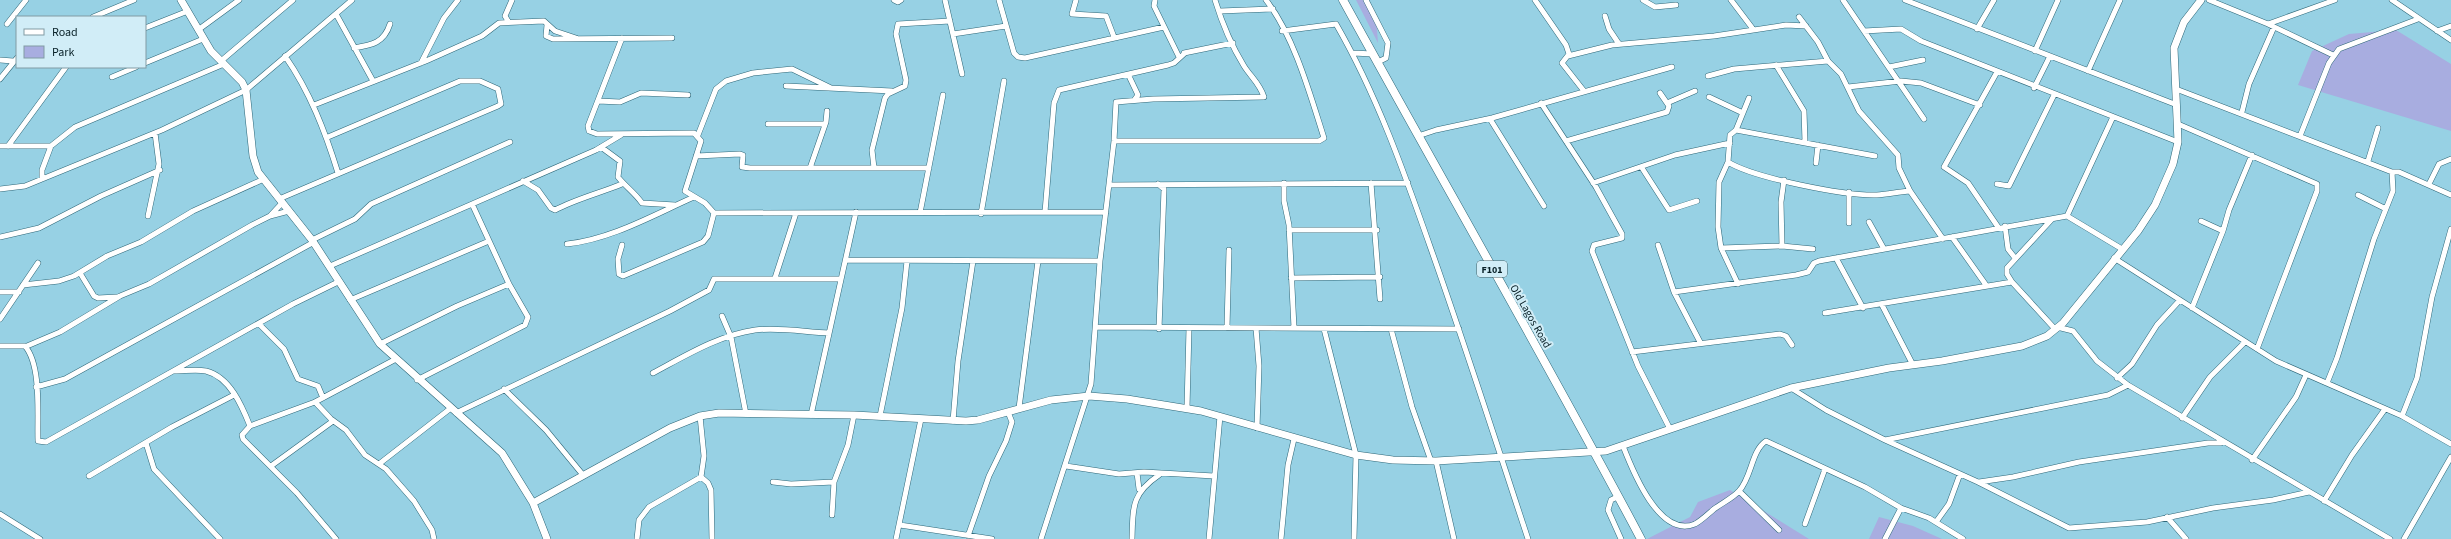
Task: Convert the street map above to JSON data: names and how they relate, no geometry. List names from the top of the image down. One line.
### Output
{"streets":{"main road":["F101","Old Lagos Road"]},"legend":["Road","Park"]}
